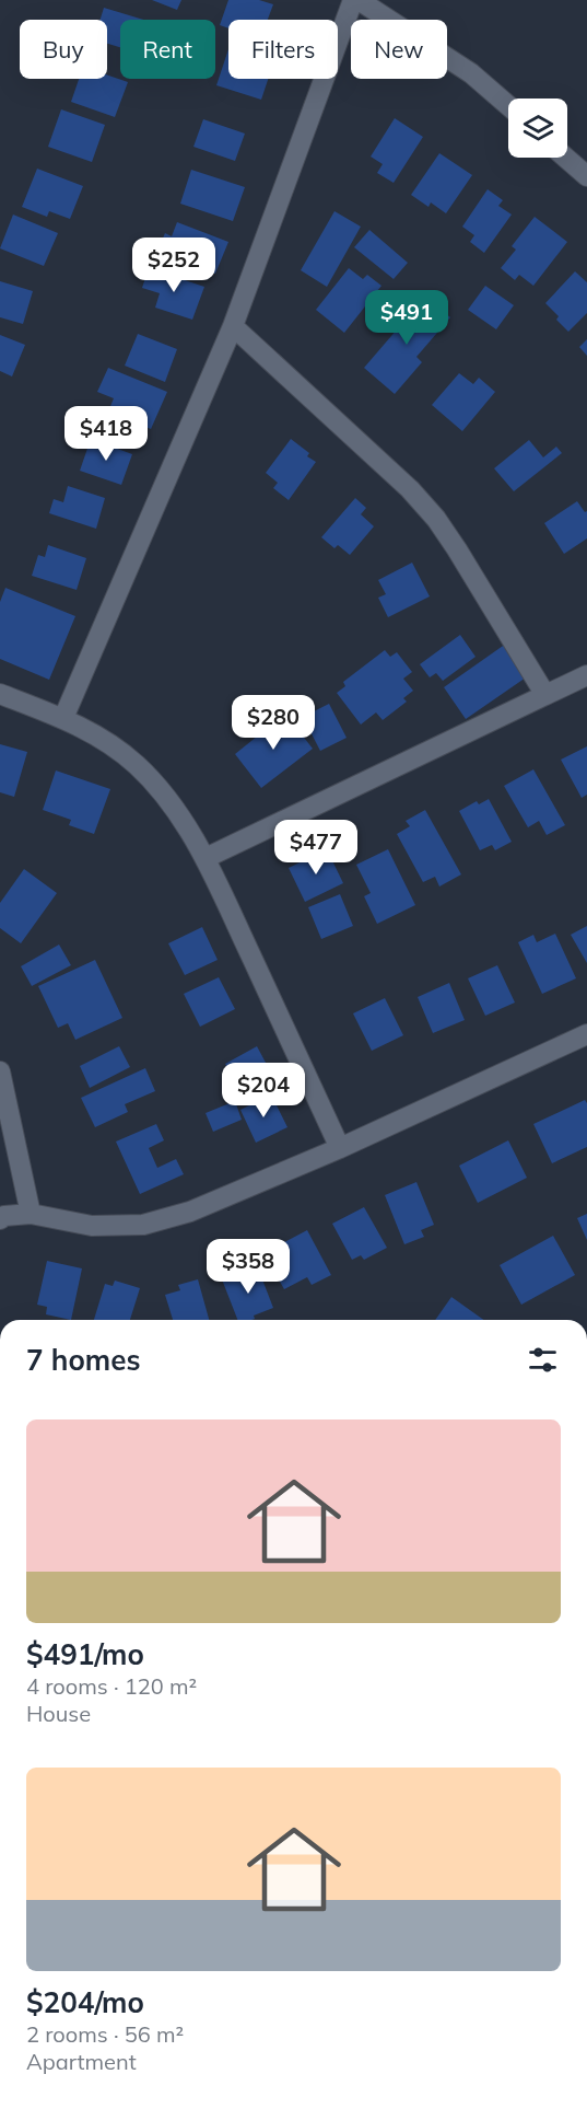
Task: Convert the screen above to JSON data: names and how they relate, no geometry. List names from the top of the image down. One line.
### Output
{"page":{"chip":["Buy","Rent","Filters","New"],"price":["$252","$491","$418","$280","$477","$204","$358"],"heading":"7 homes","list":[{"name":"$491/mo","note":"4 rooms · 120 m² · House"},{"name":"$204/mo","note":"2 rooms · 56 m² · Apartment"}]}}
